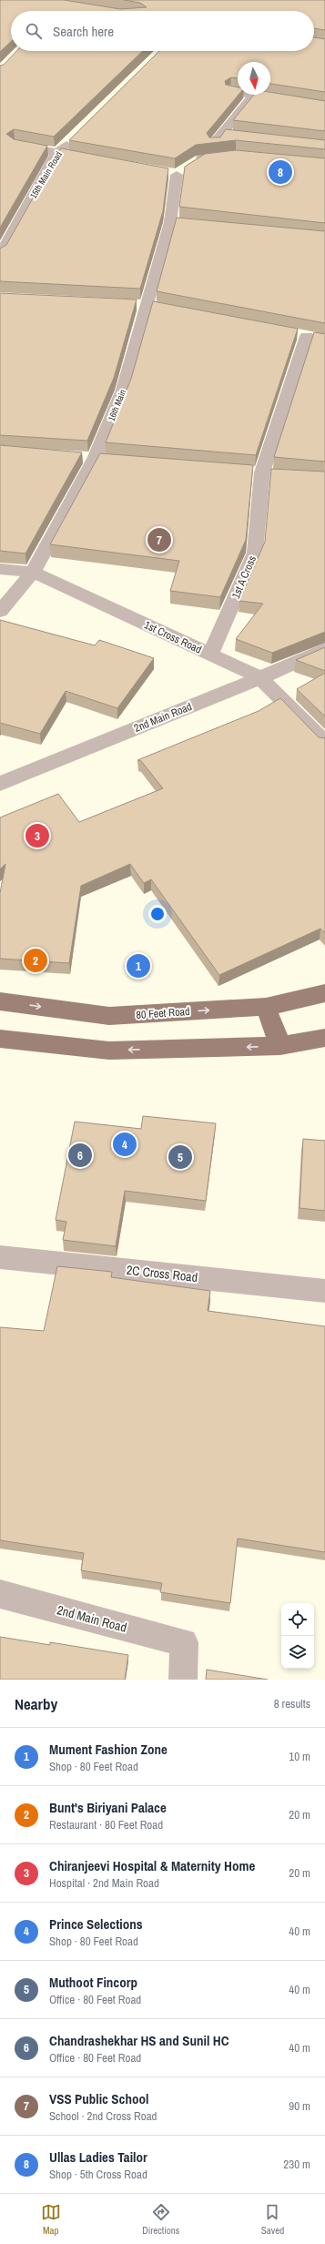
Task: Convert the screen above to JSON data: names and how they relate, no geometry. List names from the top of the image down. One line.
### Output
{"streets":{"main road":["80 Feet Road"],"street":["15th Main Road","16th Main","1st A Cross","1st Cross Road","2nd Main Road","2C Cross Road"]},"crossings":[["16th Main","1st Cross Road"],["1st A Cross","1st Cross Road"],["1st Cross Road","2nd Main Road"]],"north":"bottom","page":{"search":"Search here","pins":["8","7","3","2","1","4","6","5"],"heading":["Nearby","8 results"],"list":[{"mark":"1","name":"Mument Fashion Zone","note":"Shop · 80 Feet Road","value":"10 m"},{"mark":"2","name":"Bunt's Biriyani Palace","note":"Restaurant · 80 Feet Road","value":"20 m"},{"mark":"3","name":"Chiranjeevi Hospital & Maternity Home","note":"Hospital · 2nd Main Road","value":"20 m"},{"mark":"4","name":"Prince Selections","note":"Shop · 80 Feet Road","value":"40 m"},{"mark":"5","name":"Muthoot Fincorp","note":"Office · 80 Feet Road","value":"40 m"},{"mark":"6","name":"Chandrashekhar HS and Sunil HC","note":"Office · 80 Feet Road","value":"40 m"},{"mark":"7","name":"VSS Public School","note":"School · 2nd Cross Road","value":"90 m"},{"mark":"8","name":"Ullas Ladies Tailor","note":"Shop · 5th Cross Road","value":"230 m"}],"nav":["Map","Directions","Saved"]}}
